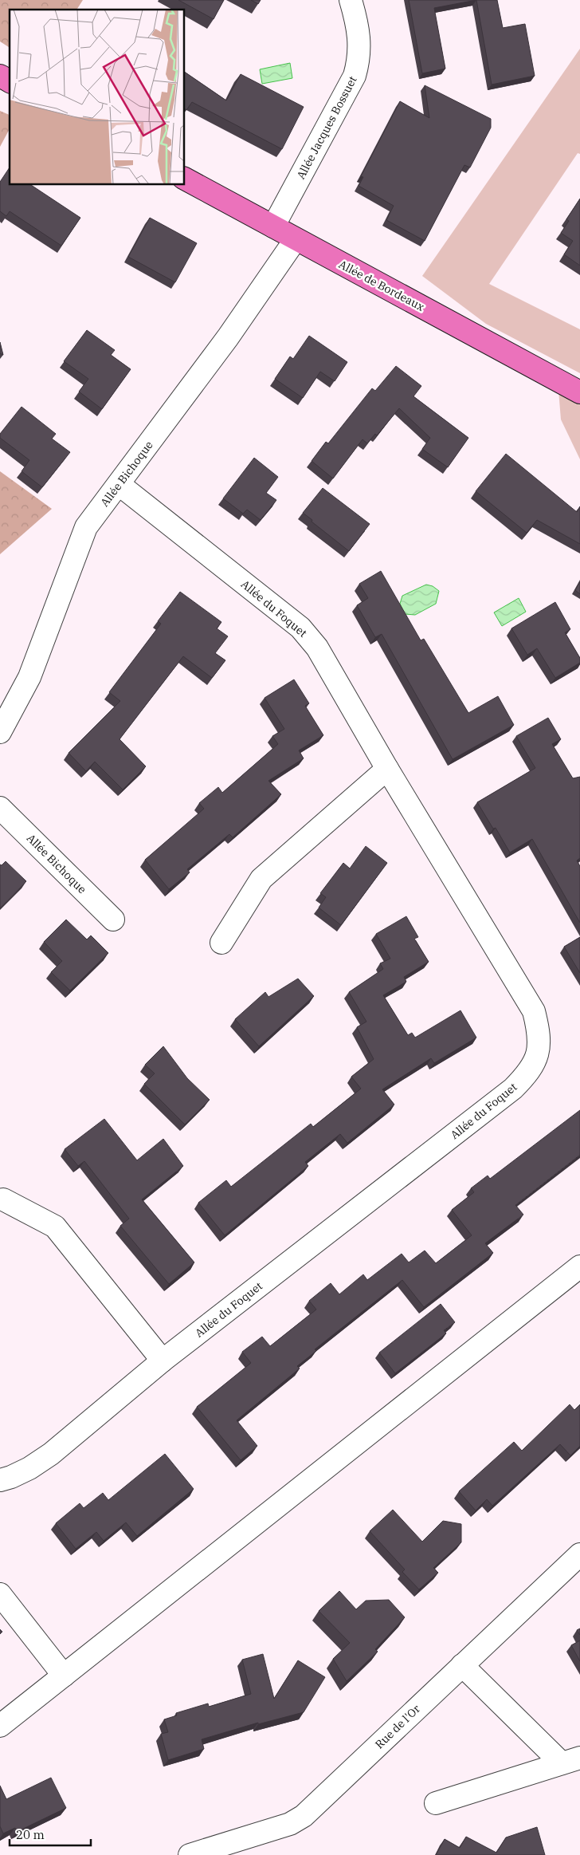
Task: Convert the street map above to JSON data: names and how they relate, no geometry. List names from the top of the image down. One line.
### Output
{"streets":{"main road":["Allée de Bordeaux"],"street":["Allée Jacques Bossuet","Allée Bichoque","Allée du Foquet","Rue de l'Or"]},"crossings":[["Allée Jacques Bossuet","Allée de Bordeaux"],["Allée de Bordeaux","Allée Bichoque"],["Allée Bichoque","Allée du Foquet"]],"scale_bar":"20 m"}
